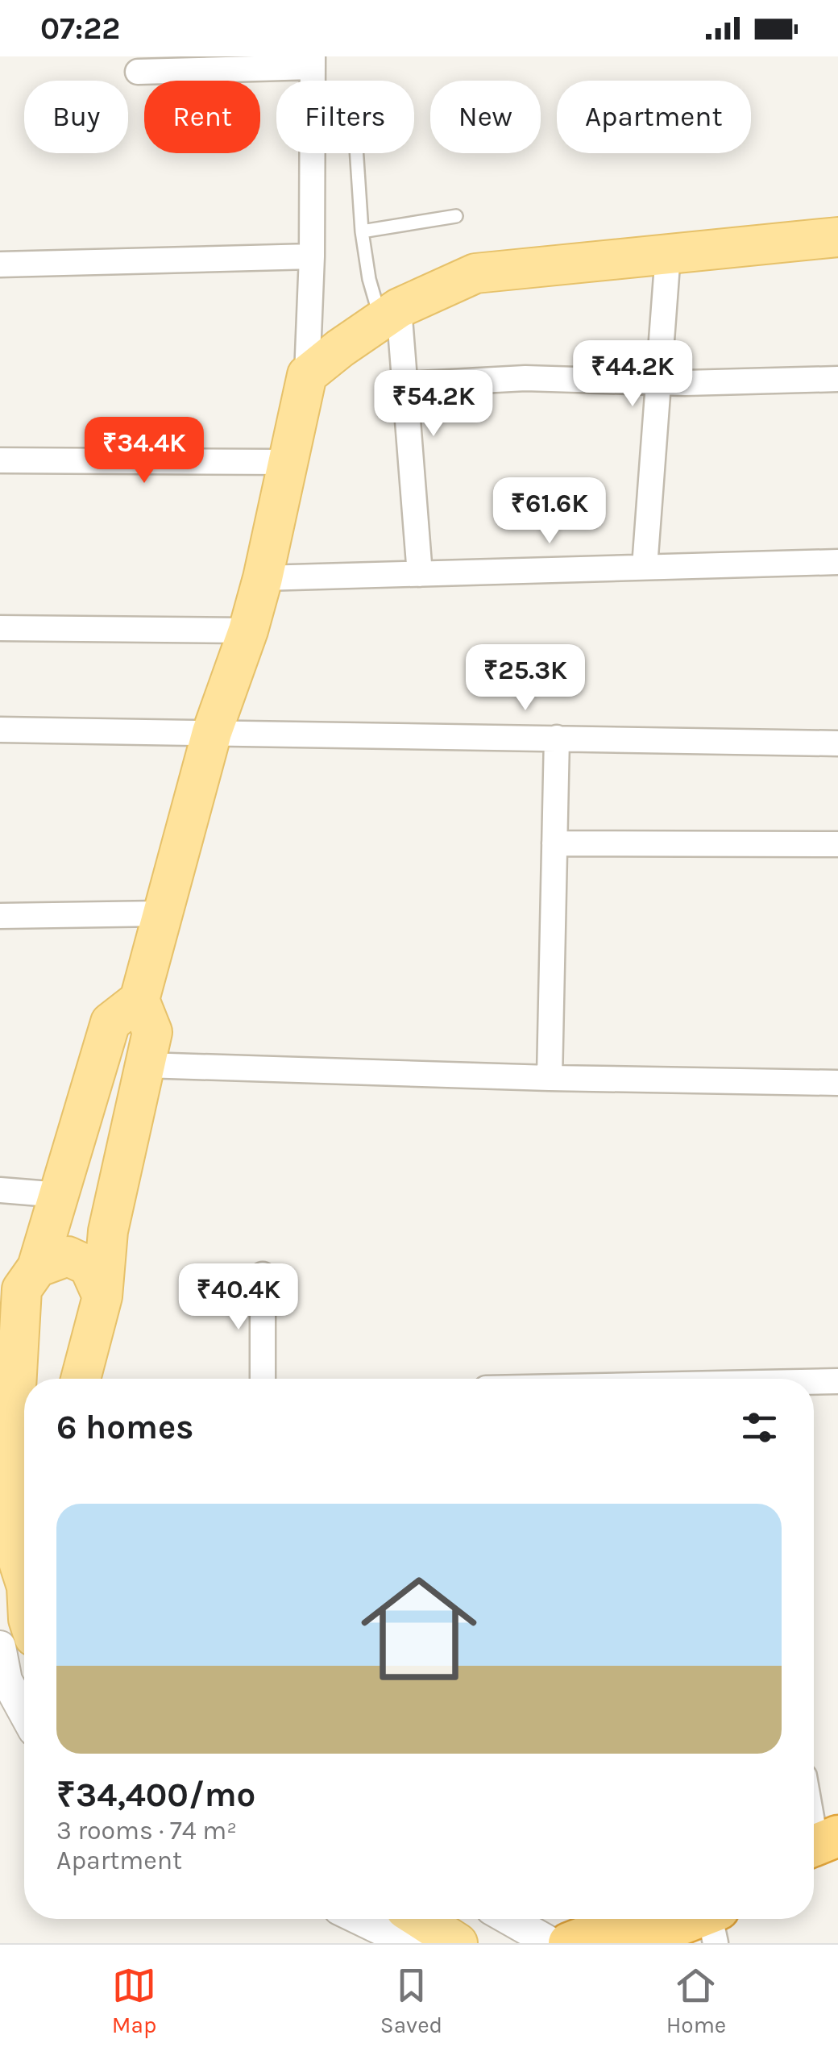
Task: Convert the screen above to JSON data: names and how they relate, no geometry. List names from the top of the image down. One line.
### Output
{"page":{"status":"07:22","chip":["Buy","Rent","Filters","New","Apartment"],"price":["₹44.2K","₹54.2K","₹34.4K","₹61.6K","₹25.3K","₹40.4K"],"heading":"6 homes","list":[{"name":"₹34,400/mo","note":"3 rooms · 74 m² · Apartment"}],"tabs":["Map","Saved","Home"]}}
